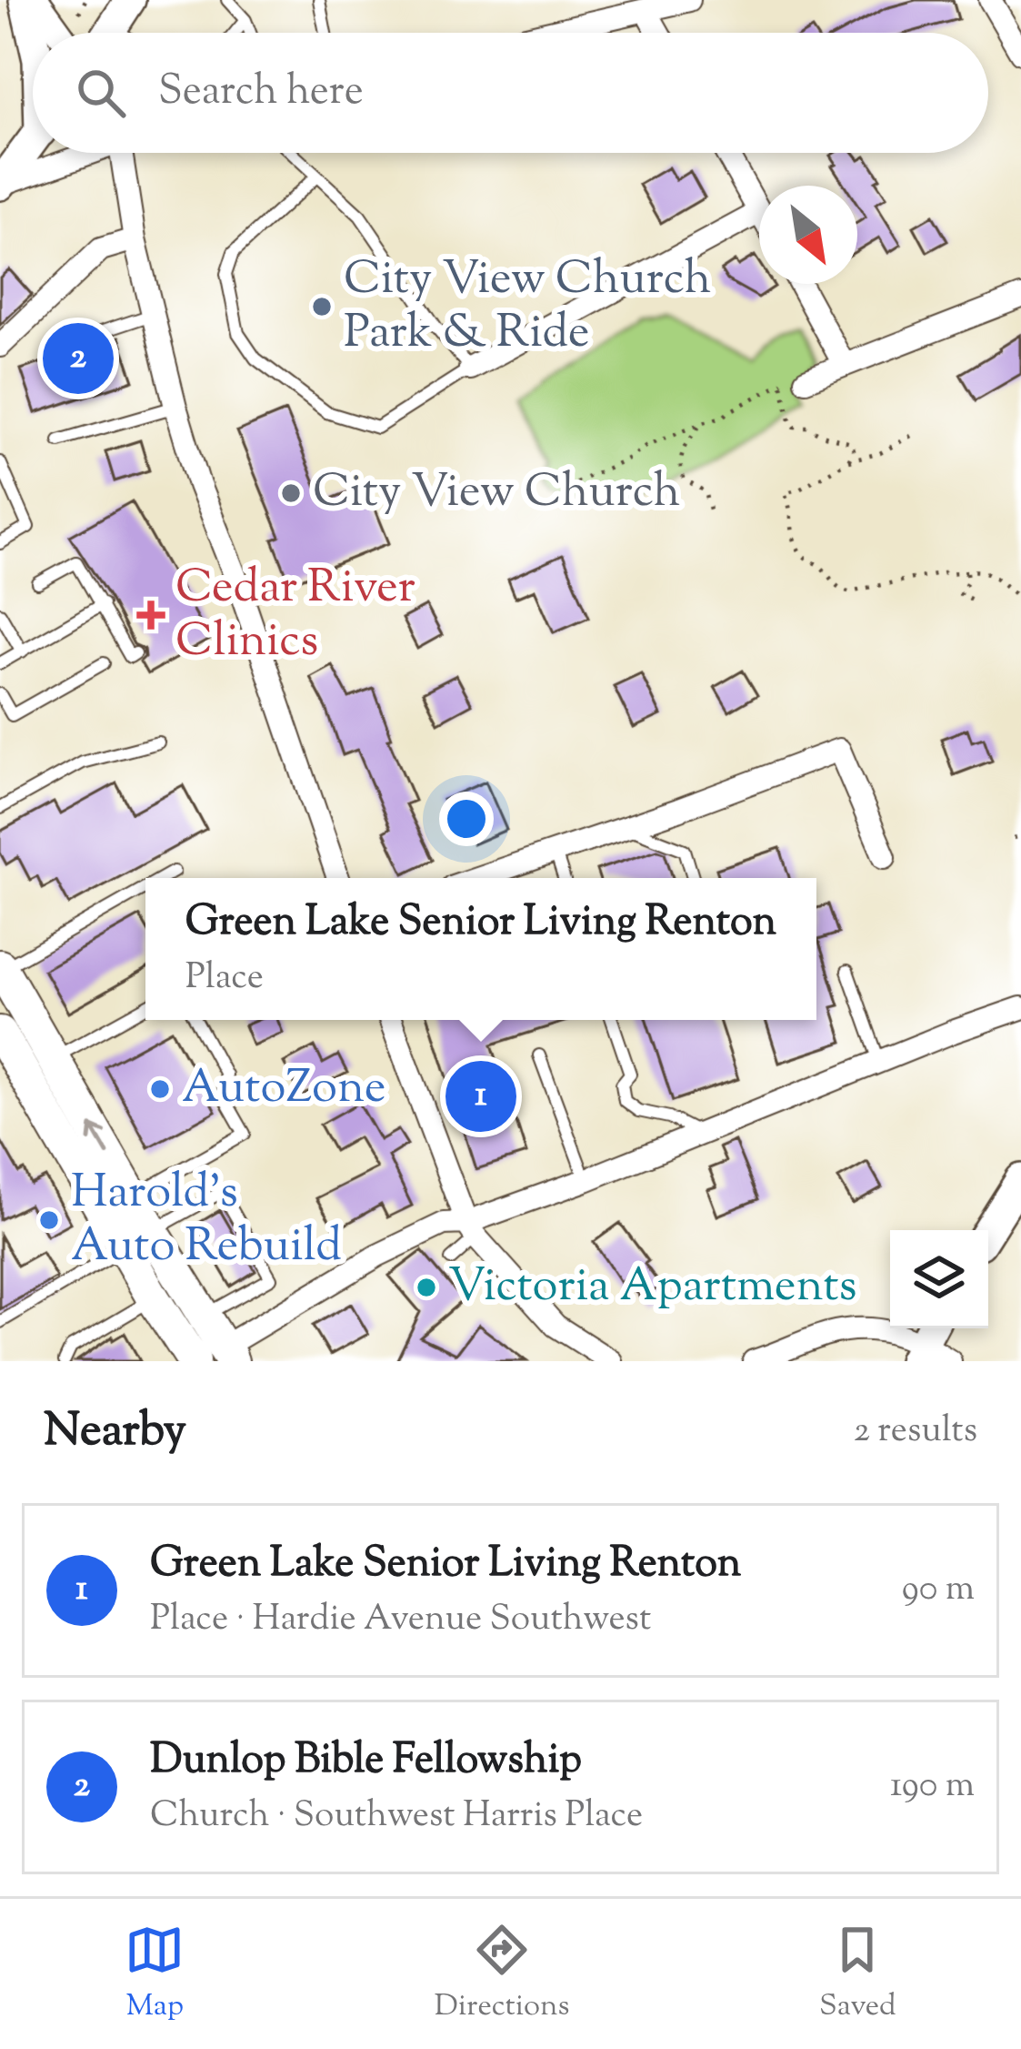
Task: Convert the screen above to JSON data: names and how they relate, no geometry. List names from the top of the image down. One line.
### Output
{"places":{"other":["City View Church Park & Ride","City View Church","AutoZone","Harold's Auto Rebuild","Victoria Apartments"],"health":["Cedar River Clinics"]},"north":"bottom right","page":{"search":"Search here","pins":["2","1"],"popup":["Green Lake Senior Living Renton","Place"],"heading":["Nearby","2 results"],"list":[{"mark":"1","name":"Green Lake Senior Living Renton","note":"Place · Hardie Avenue Southwest","value":"90 m"},{"mark":"2","name":"Dunlop Bible Fellowship","note":"Church · Southwest Harris Place","value":"190 m"}],"nav":["Map","Directions","Saved"]}}
